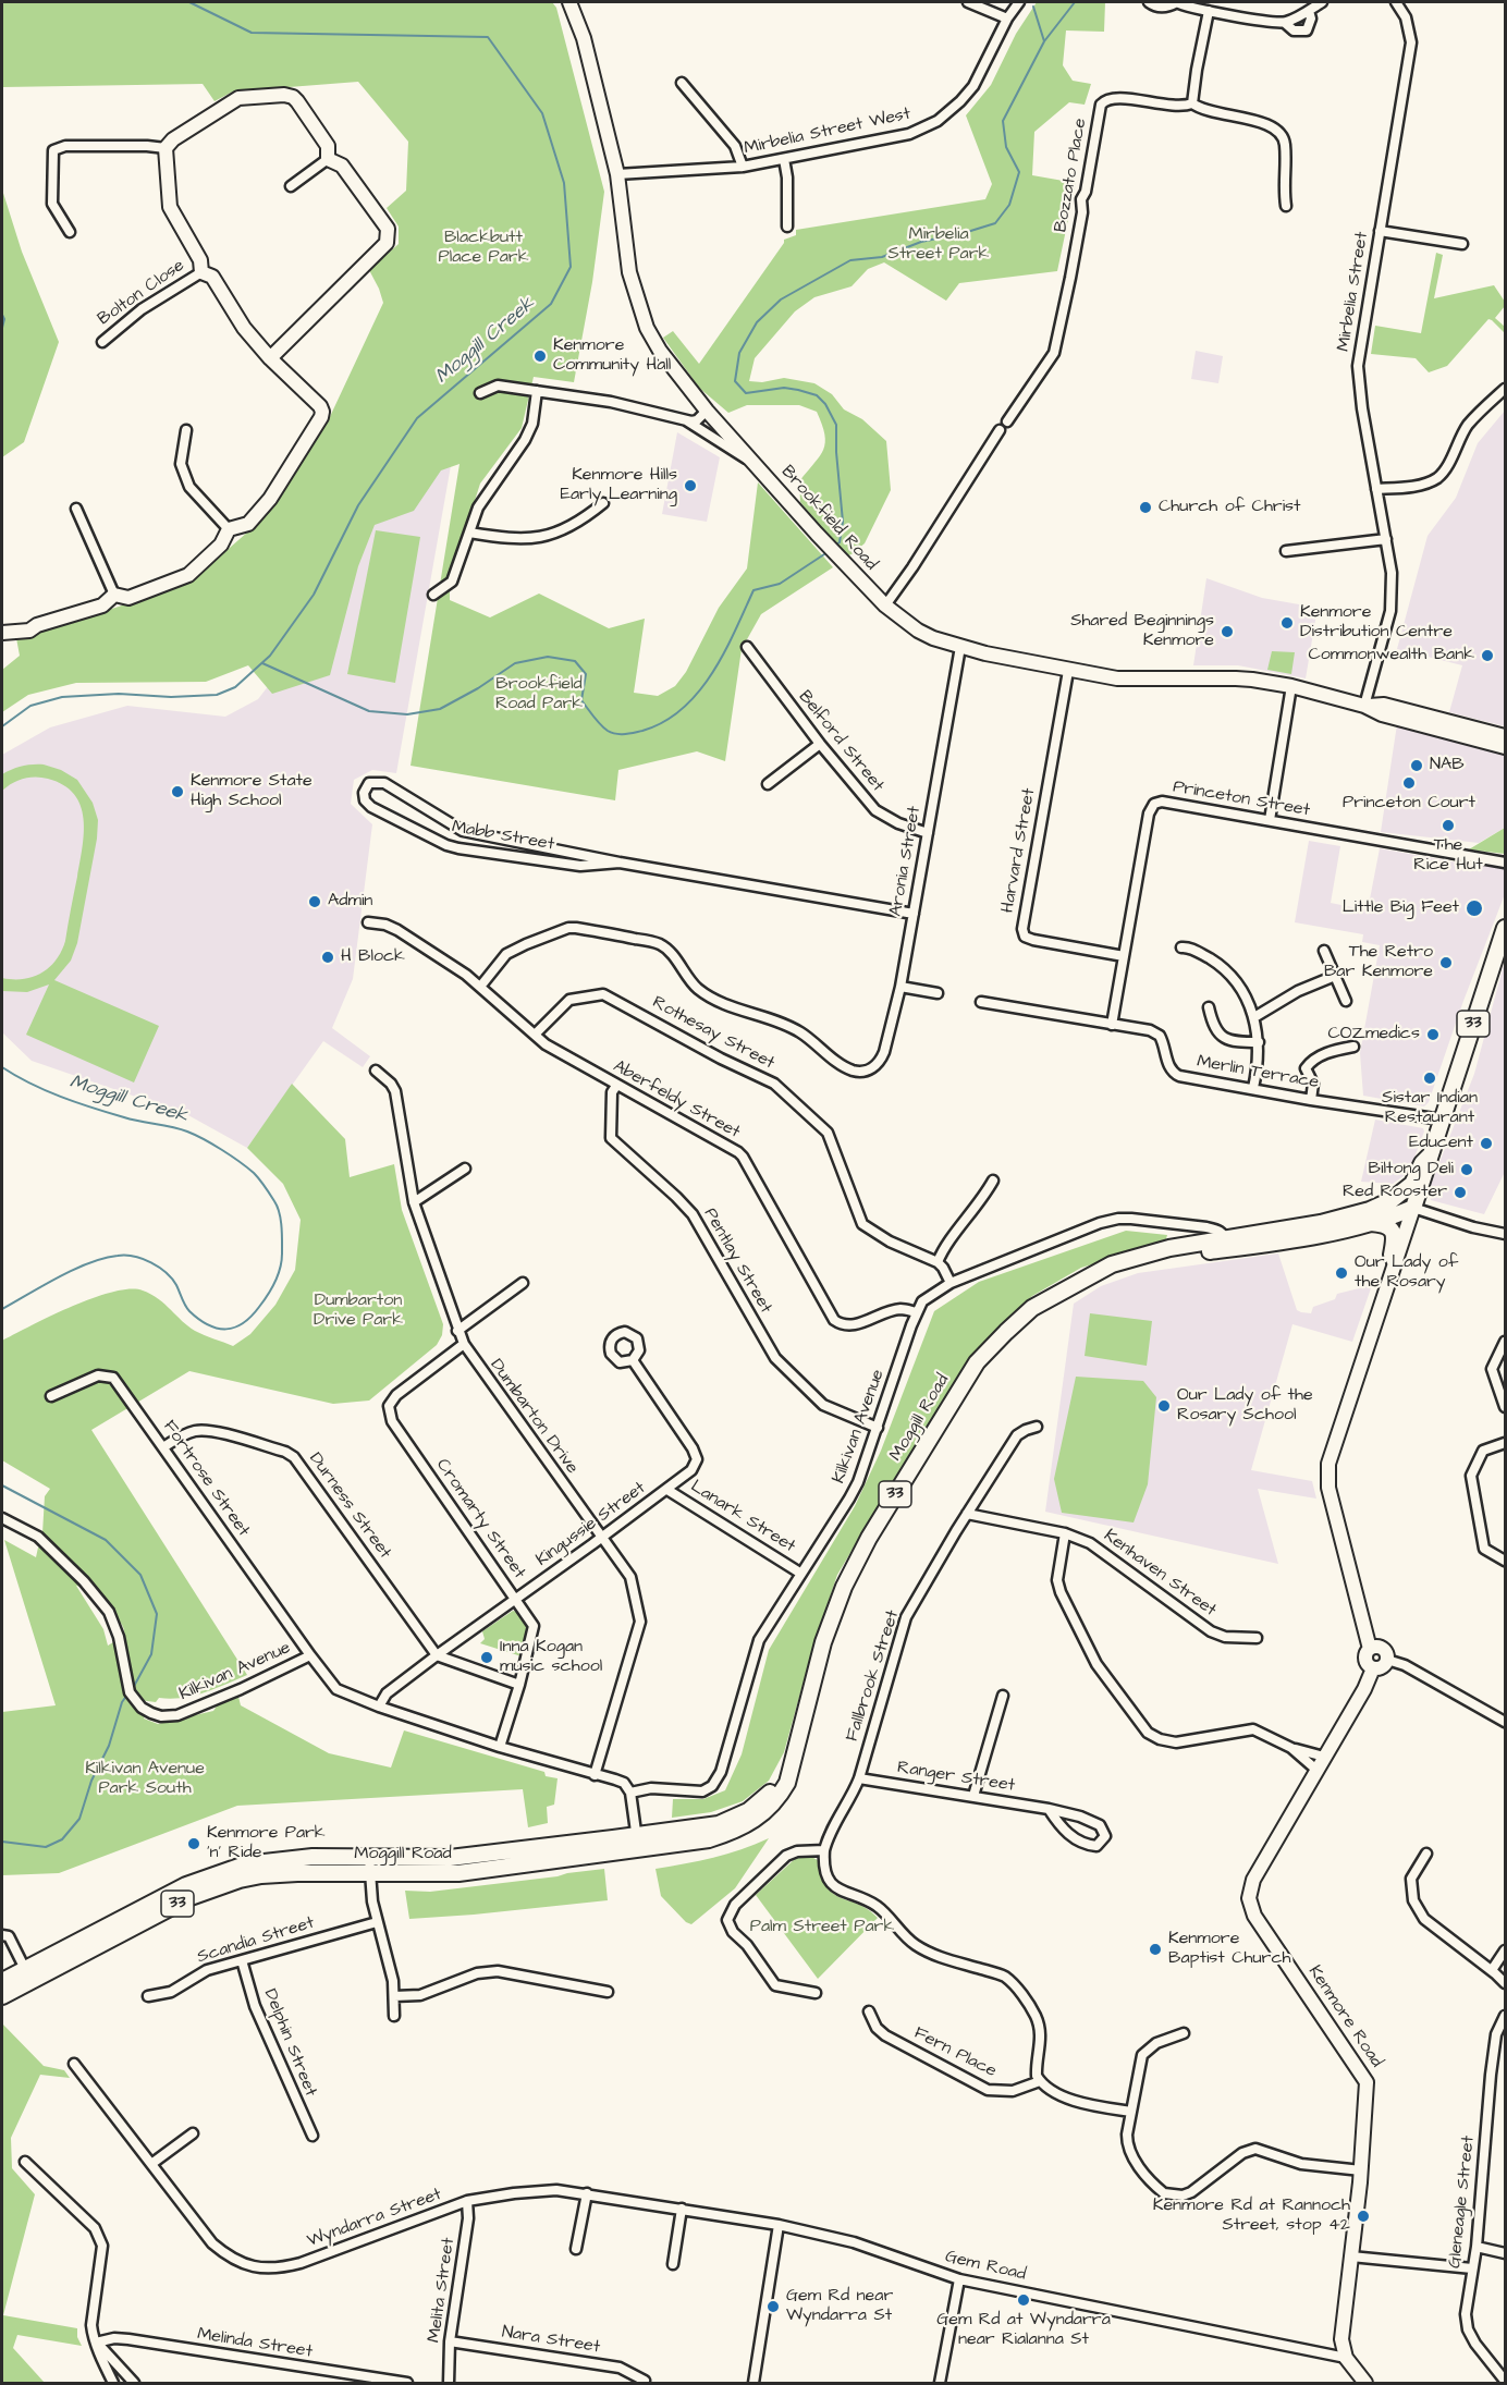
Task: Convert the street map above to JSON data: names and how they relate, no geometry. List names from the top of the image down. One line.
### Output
{"streets":{"main road":["33","Moggill Road"],"street":["Mirbelia Street West","Bozzato Place","Mirbelia Street","Bolton Close","Brookfield Road","Belford Street","Princeton Street","Mabb Street","Harvard Street","Aronia Street","Rothesay Street","Merlin Terrace","Aberfeldy Street","Pentlay Street","Dumbarton Drive","Kilkivan Avenue","Fortrose Street","Durness Street","Lanark Street","Cromarty Street","Kingussie Street","Kenhaven Street","Fallbrook Street","Ranger Street","Scandia Street","Kenmore Road","Delphin Street","Fern Place","Gleneagle Street","Wyndarra Street","Gem Road","Melita Street","Nara Street","Melinda Street"]},"crossings":[["Mirbelia Street West","Brookfield Road"],["Mirbelia Street","Brookfield Road"],["Brookfield Road","Harvard Street"],["Brookfield Road","Aronia Street"],["Belford Street","Aronia Street"],["Princeton Street","Harvard Street"],["Princeton Street","Merlin Terrace"],["Mabb Street","Aronia Street"],["Aronia Street","Aberfeldy Street"],["Rothesay Street","Aberfeldy Street"],["Merlin Terrace","Moggill Road"],["Aberfeldy Street","Pentlay Street"],["Aberfeldy Street","Kilkivan Avenue"],["Pentlay Street","Kilkivan Avenue"],["Dumbarton Drive","Kilkivan Avenue"],["Dumbarton Drive","Cromarty Street"],["Dumbarton Drive","Kingussie Street"],["Moggill Road","Kilkivan Avenue"],["Kilkivan Avenue","Fortrose Street"],["Kilkivan Avenue","Lanark Street"],["Kilkivan Avenue","Cromarty Street"],["Kilkivan Avenue","Kingussie Street"],["Fortrose Street","Durness Street"],["Durness Street","Kingussie Street"],["Lanark Street","Kingussie Street"],["Cromarty Street","Kingussie Street"],["Kenhaven Street","Fallbrook Street"],["Fallbrook Street","Ranger Street"],["Scandia Street","Delphin Street"],["Kenmore Road","Gem Road"],["Wyndarra Street","Gem Road"],["Wyndarra Street","Melita Street"],["Melita Street","Nara Street"]],"water":["Moggill Creek"],"parks":["Mirbelia Street Park","Blackbutt Place Park","Brookfield Road Park","Dumbarton Drive Park","Kilkivan Avenue Park South","Palm Street Park"],"places":["Kenmore Community Hall","Kenmore Hills Early Learning","Church of Christ","Kenmore Distribution Centre","Shared Beginnings Kenmore","Commonwealth Bank","NAB","Princeton Court","Kenmore State High School","The Rice Hut","Admin","Little Big Feet","H Block","The Retro Bar Kenmore","COZmedics","Sistar Indian Restaurant","Educent","Biltong Deli","Red Rooster","Our Lady of the Rosary","Our Lady of the Rosary School","Inna Kogan music school","Kenmore Park 'n' Ride","Kenmore Baptist Church","Kenmore Rd at Rannoch Street, stop 42","Gem Rd at Wyndarra near Rialanna St","Gem Rd near Wyndarra St"]}
